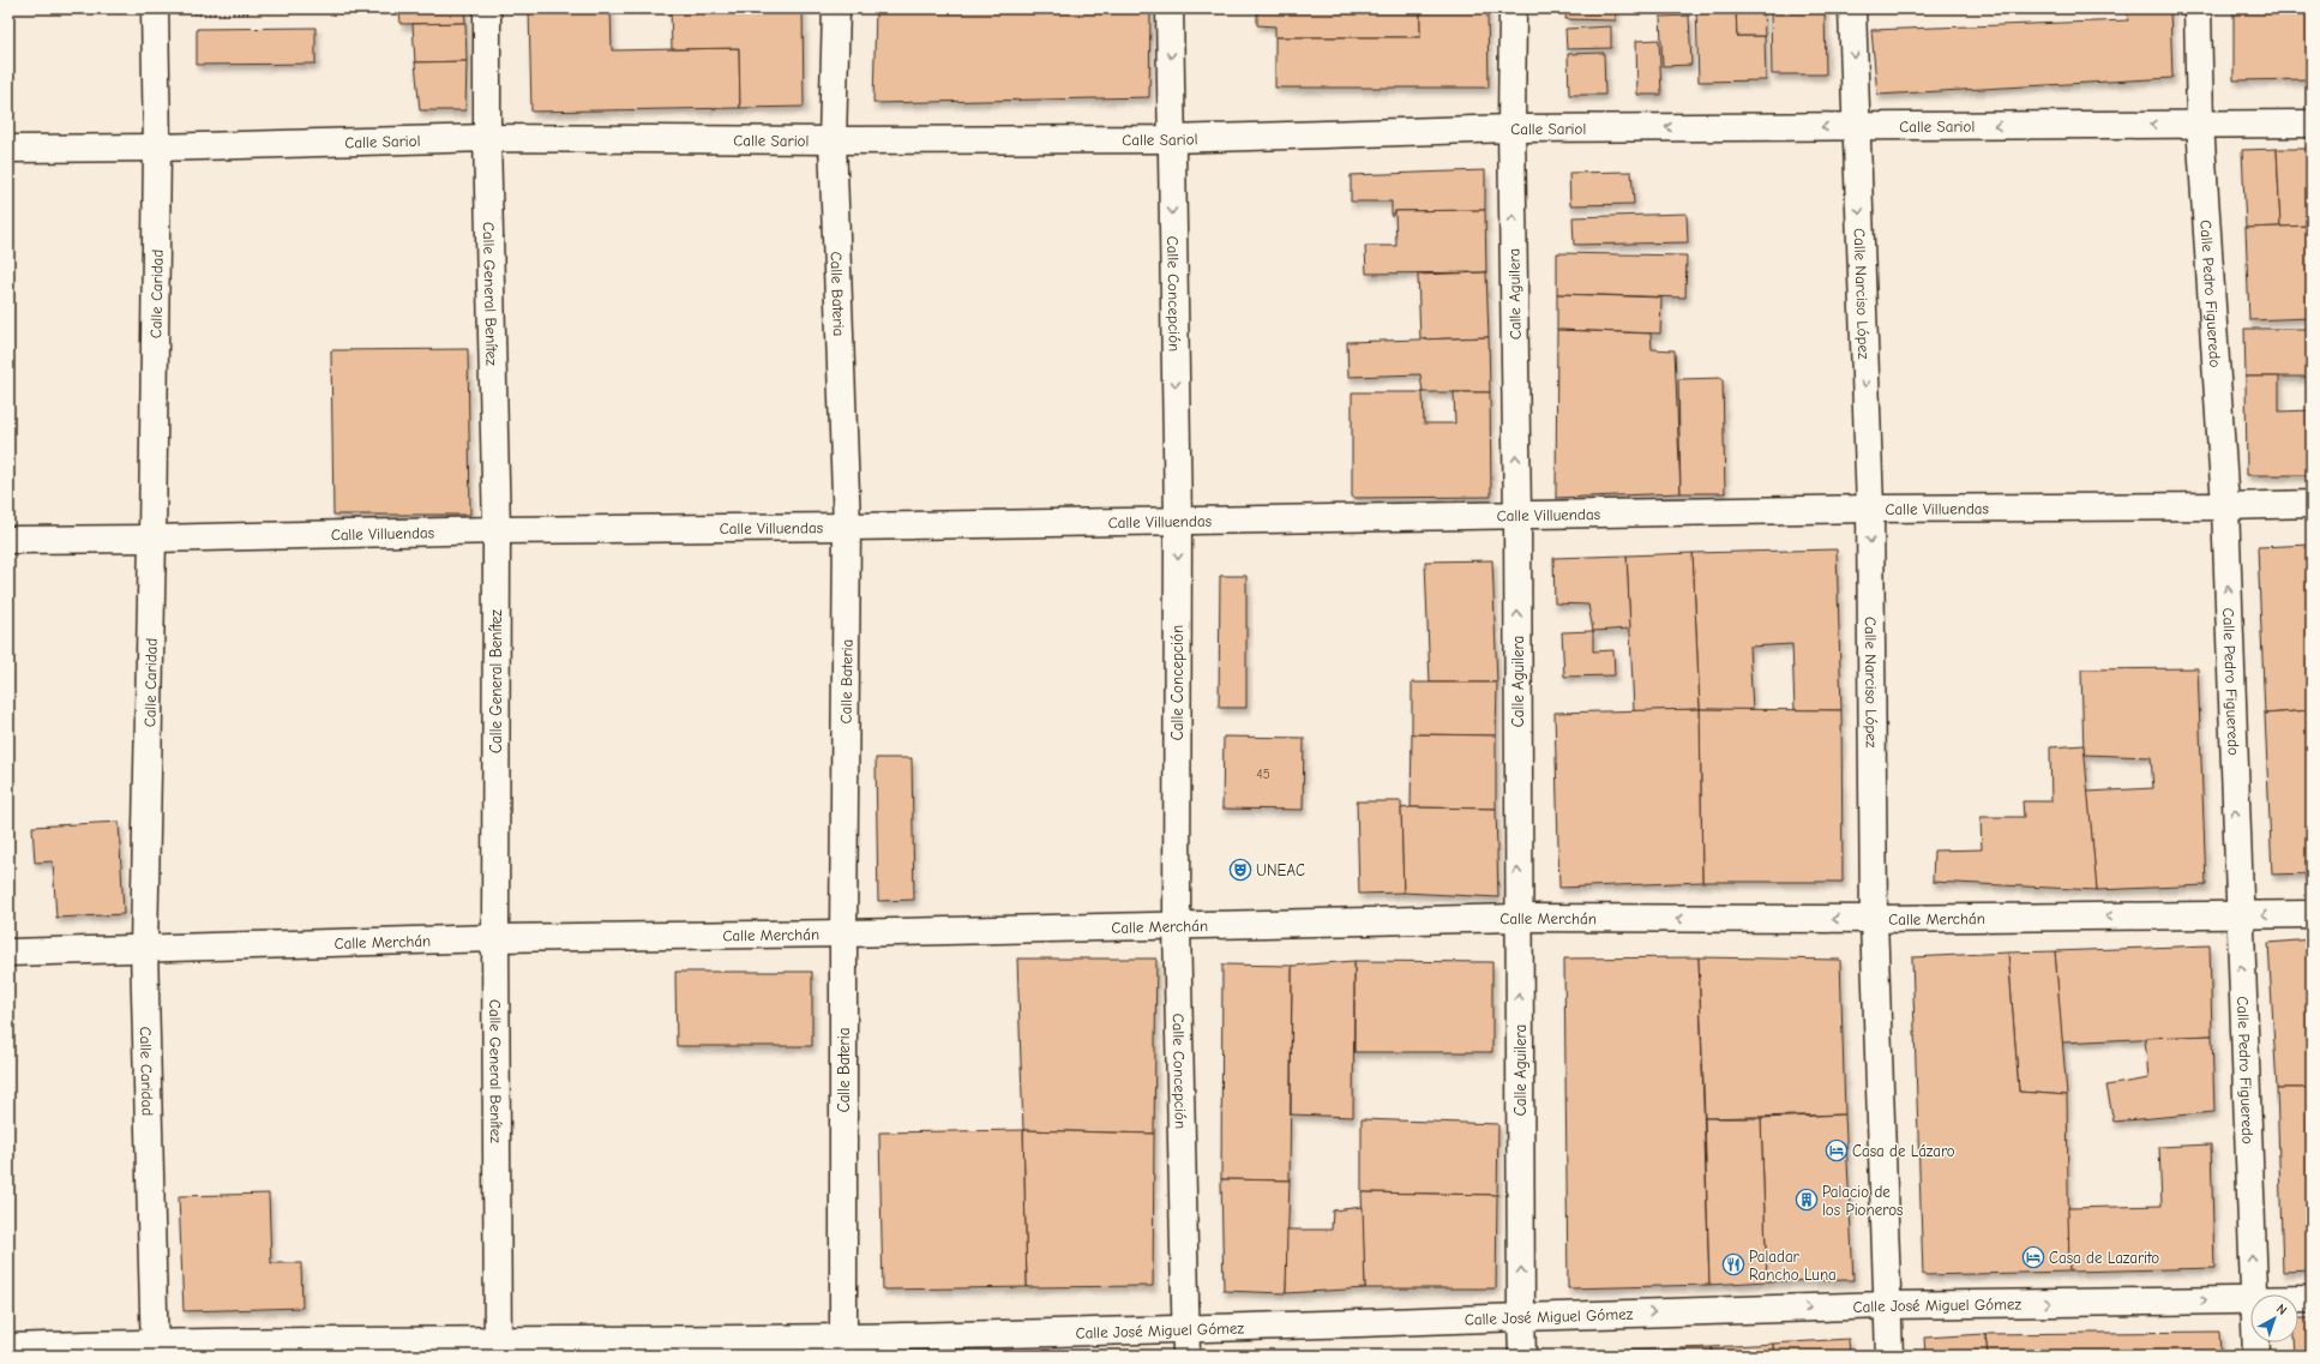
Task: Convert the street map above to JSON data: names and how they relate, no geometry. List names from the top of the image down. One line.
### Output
{"streets":{"street":["Calle Sariol","Calle Caridad","Calle General Benítez","Calle Bateria","Calle Concepción","Calle Aguilera","Calle Narciso López","Calle Pedro Figueredo","Calle Villuendas","Calle Merchán","Calle José Miguel Gómez"]},"crossings":[["Calle Sariol","Calle Caridad"],["Calle Sariol","Calle General Benítez"],["Calle Sariol","Calle Bateria"],["Calle Sariol","Calle Concepción"],["Calle Sariol","Calle Aguilera"],["Calle Sariol","Calle Narciso López"],["Calle Sariol","Calle Pedro Figueredo"],["Calle Caridad","Calle Villuendas"],["Calle Caridad","Calle Merchán"],["Calle Caridad","Calle José Miguel Gómez"],["Calle General Benítez","Calle Villuendas"],["Calle General Benítez","Calle Merchán"],["Calle General Benítez","Calle José Miguel Gómez"],["Calle Bateria","Calle Villuendas"],["Calle Bateria","Calle Merchán"],["Calle Bateria","Calle José Miguel Gómez"],["Calle Concepción","Calle Villuendas"],["Calle Concepción","Calle Merchán"],["Calle Concepción","Calle José Miguel Gómez"],["Calle Aguilera","Calle Villuendas"],["Calle Aguilera","Calle Merchán"],["Calle Aguilera","Calle José Miguel Gómez"],["Calle Narciso López","Calle Villuendas"],["Calle Narciso López","Calle Merchán"],["Calle Narciso López","Calle José Miguel Gómez"],["Calle Pedro Figueredo","Calle Villuendas"],["Calle Pedro Figueredo","Calle Merchán"]],"one_way":["Calle Concepción","Calle Aguilera","Calle Narciso López","Calle Pedro Figueredo"],"places":{"theatre":["UNEAC"],"hotel":["Casa de Lázaro","Casa de Lazarito"],"building":["Palacio de los Pioneros"],"restaurant":["Paladar Rancho Luna"]},"house_numbers":["45"],"north":"top right"}
